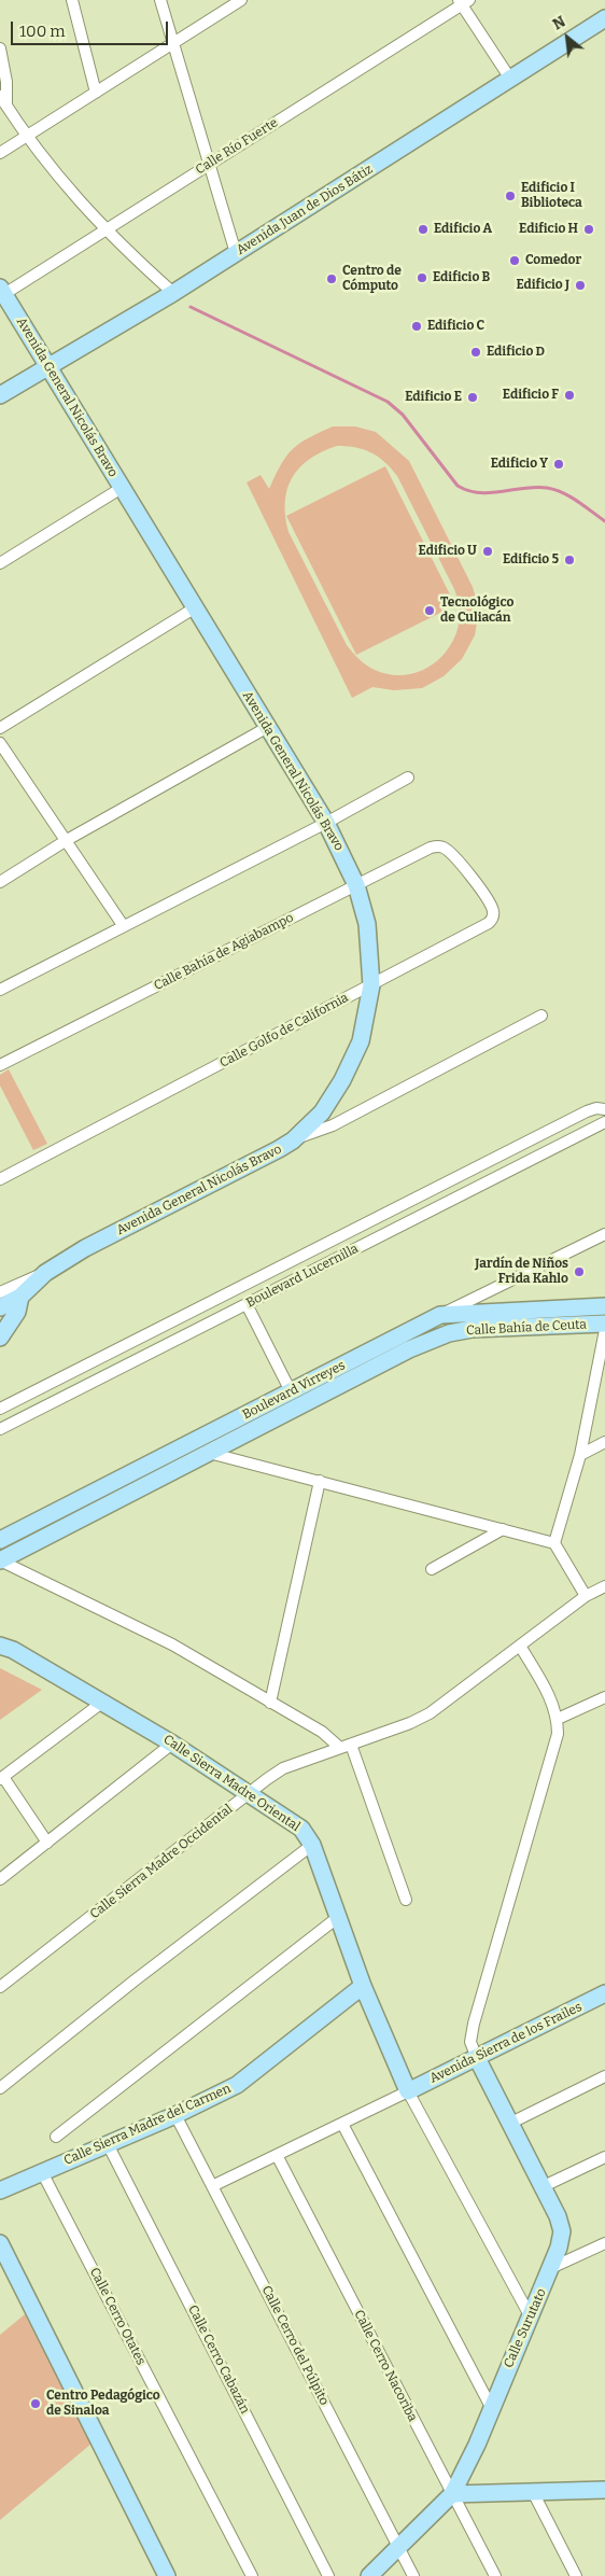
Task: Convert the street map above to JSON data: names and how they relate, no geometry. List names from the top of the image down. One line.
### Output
{"streets":{"street":["Calle Río Fuerte","Avenida Juan de Dios Bátiz","Avenida General Nicolás Bravo","Calle Bahía de Agiabampo","Calle Golfo de California","Boulevard Lucernilla","Calle Bahía de Ceuta","Boulevard Virreyes","Calle Sierra Madre Oriental","Calle Sierra Madre Occidental","Avenida Sierra de los Frailes","Calle Sierra Madre del Carmen","Calle Cerro Otates","Calle Surutato","Calle Cerro del Púlpito","Calle Cerro Cabazán","Calle Cerro Nacoriba"]},"crossings":[["Calle Río Fuerte","Avenida General Nicolás Bravo"],["Avenida Juan de Dios Bátiz","Avenida General Nicolás Bravo"],["Avenida General Nicolás Bravo","Calle Bahía de Agiabampo"],["Avenida General Nicolás Bravo","Calle Golfo de California"],["Calle Bahía de Agiabampo","Calle Golfo de California"],["Calle Bahía de Ceuta","Boulevard Virreyes"],["Calle Sierra Madre Oriental","Calle Sierra Madre Occidental"],["Calle Sierra Madre Oriental","Avenida Sierra de los Frailes"],["Calle Sierra Madre Oriental","Calle Sierra Madre del Carmen"],["Avenida Sierra de los Frailes","Calle Surutato"],["Calle Sierra Madre del Carmen","Calle Cerro Otates"],["Calle Sierra Madre del Carmen","Calle Cerro del Púlpito"],["Calle Sierra Madre del Carmen","Calle Cerro Cabazán"],["Calle Surutato","Calle Cerro del Púlpito"],["Calle Surutato","Calle Cerro Nacoriba"]],"places":["Edificio I Biblioteca","Edificio A","Edificio H","Comedor","Edificio B","Centro de Cómputo","Edificio J","Edificio C","Edificio D","Edificio F","Edificio E","Edificio Y","Edificio U","Edificio 5","Tecnológico de Culiacán","Jardín de Niños Frida Kahlo","Centro Pedagógico de Sinaloa"],"scale_bar":"100 m","north":"top left"}
